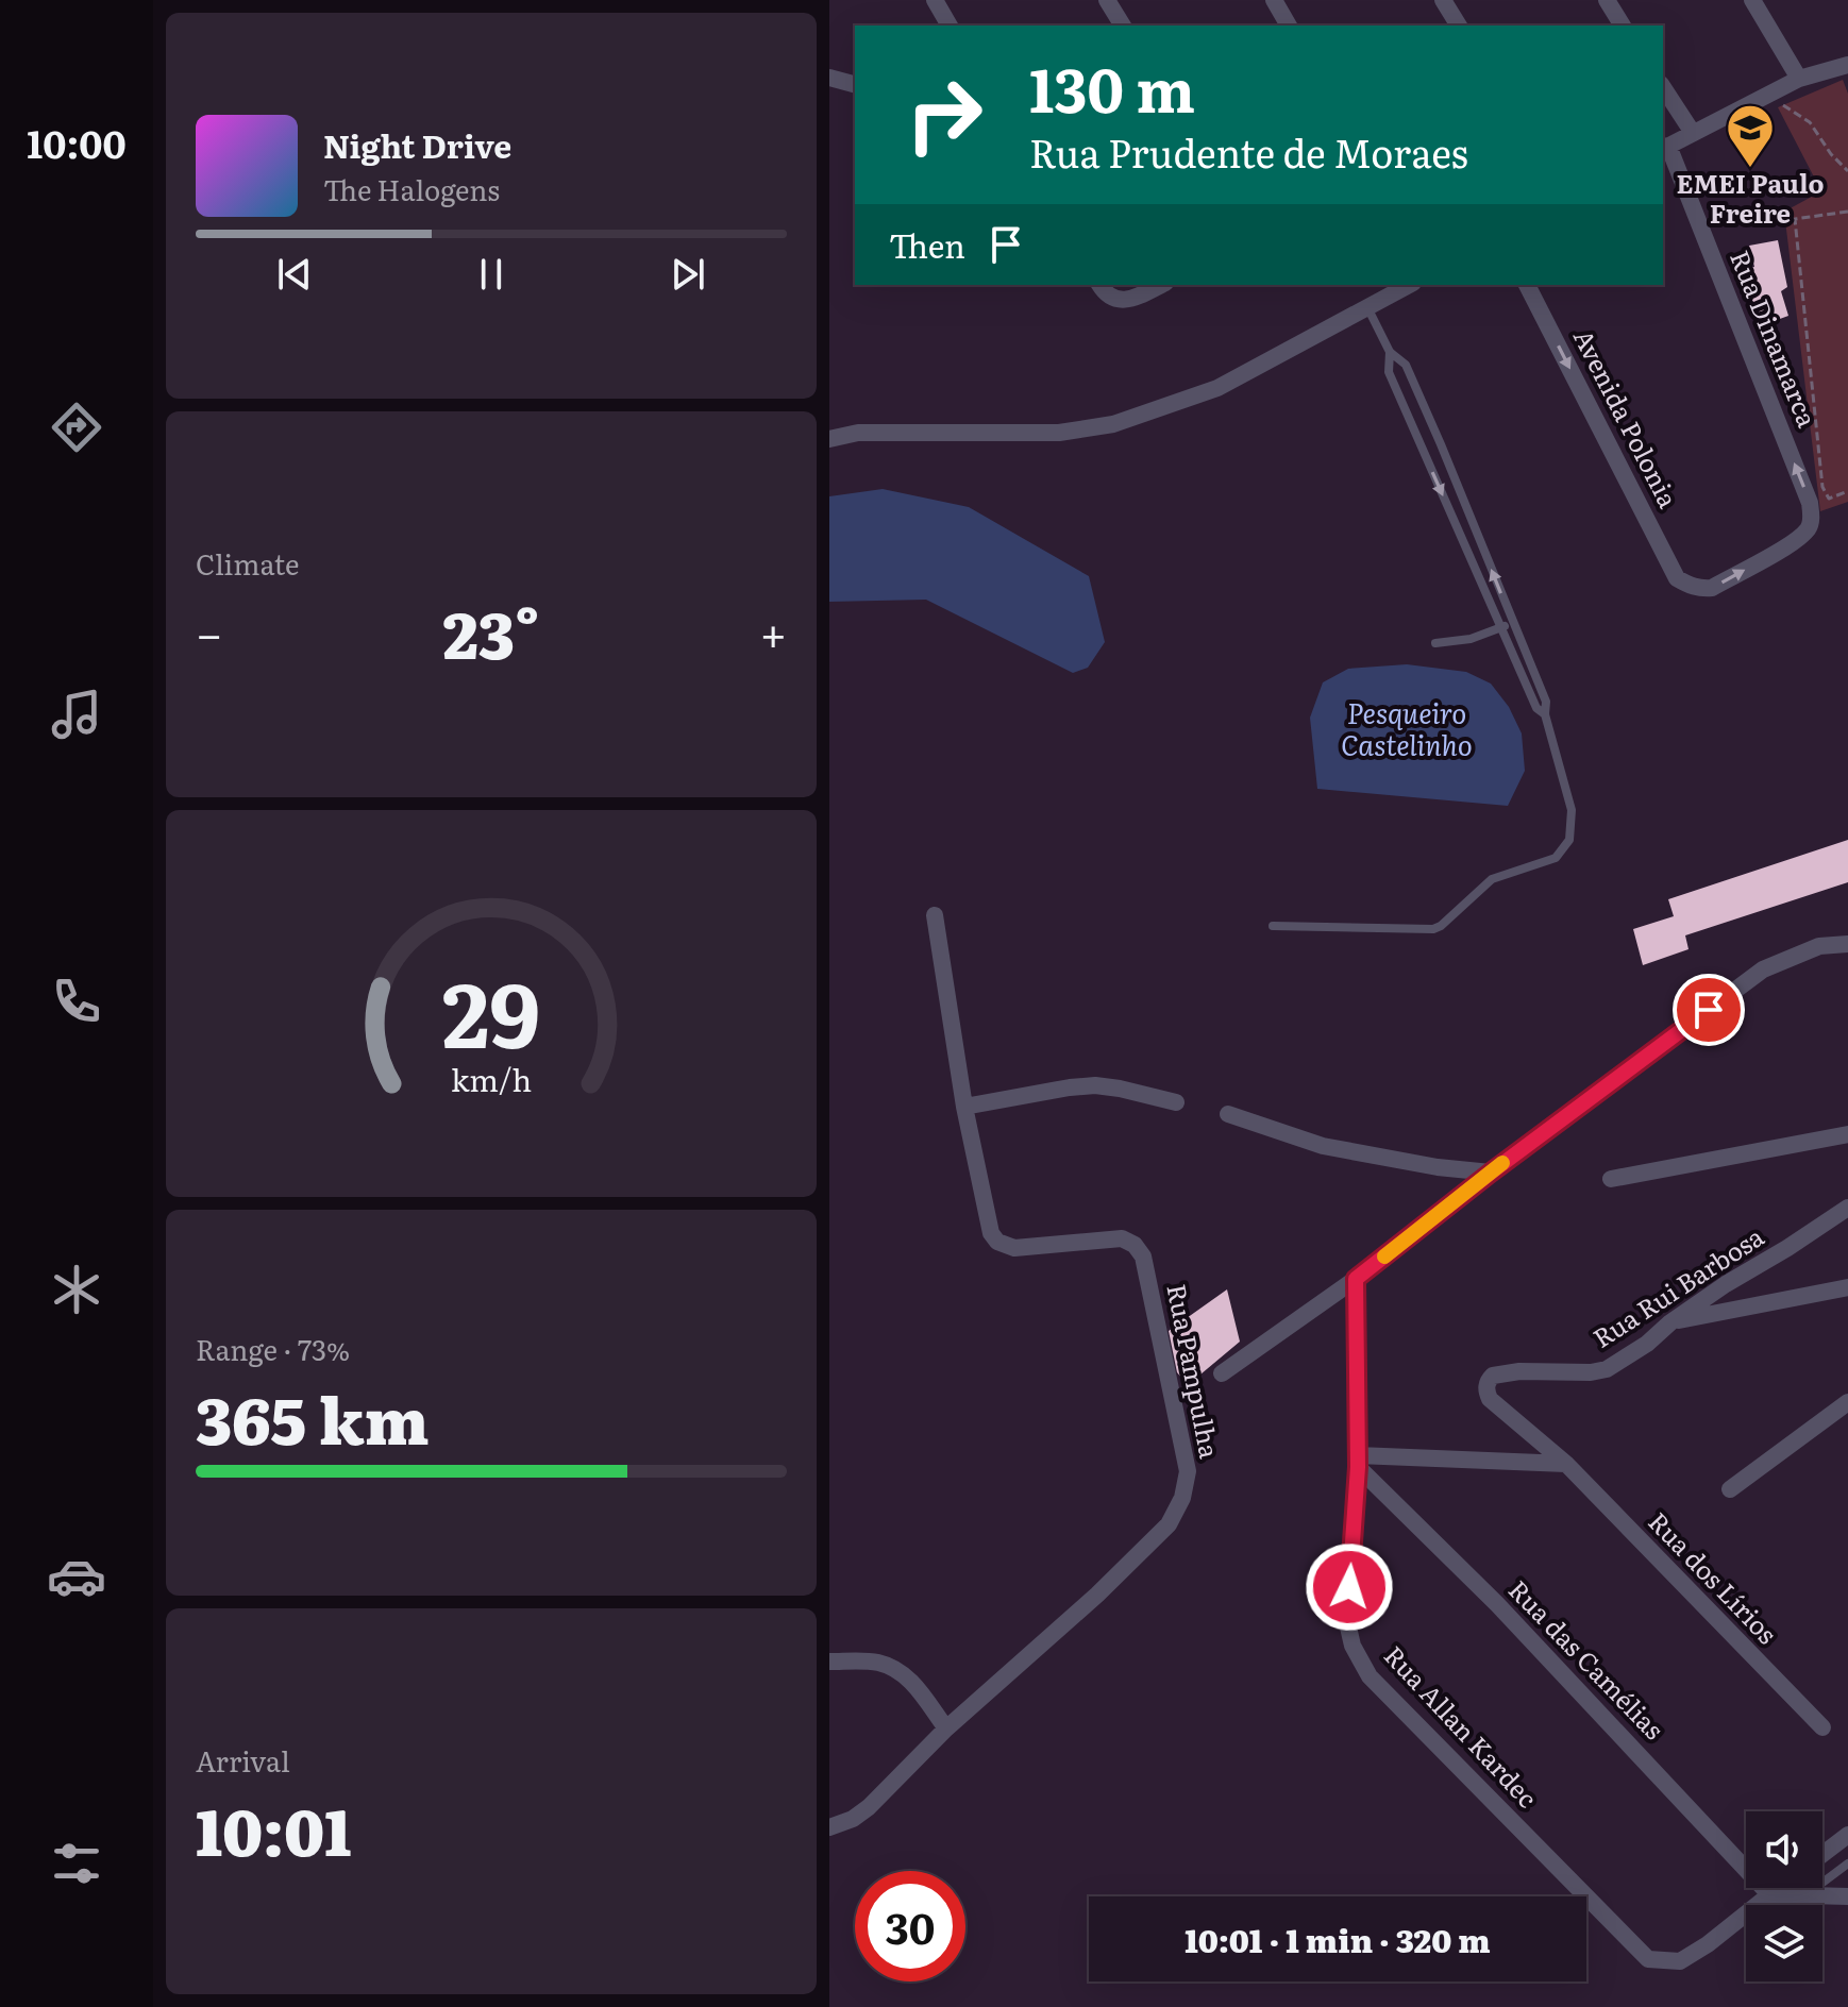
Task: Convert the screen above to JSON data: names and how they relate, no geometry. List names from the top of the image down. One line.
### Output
{"streets":{"street":["Rua Dinamarca","Avenida Polonia","Rua Rui Barbosa","Rua Pampulha","Rua dos Lírios","Rua das Camélias","Rua Allan Kardec"]},"crossings":[["Rua Dinamarca","Avenida Polonia"],["Rua Rui Barbosa","Rua dos Lírios"],["Rua das Camélias","Rua Allan Kardec"]],"one_way":["Avenida Polonia"],"water":["Pesqueiro Castelinho"],"places":{"school or university":["EMEI Paulo Freire"]},"page":{"tabs":"10:00","turn":["130 m","Rua Prudente de Moraes"],"song":["Night Drive","The Halogens"],"then":"Then","tile":["Climate",["Range · 73%","365 km"],["Arrival","10:01"]],"heat":["−","23°","+"],"limit":"30","trip":"10:01 · 1 min · 320 m","gauge":["29","km/h"]}}
